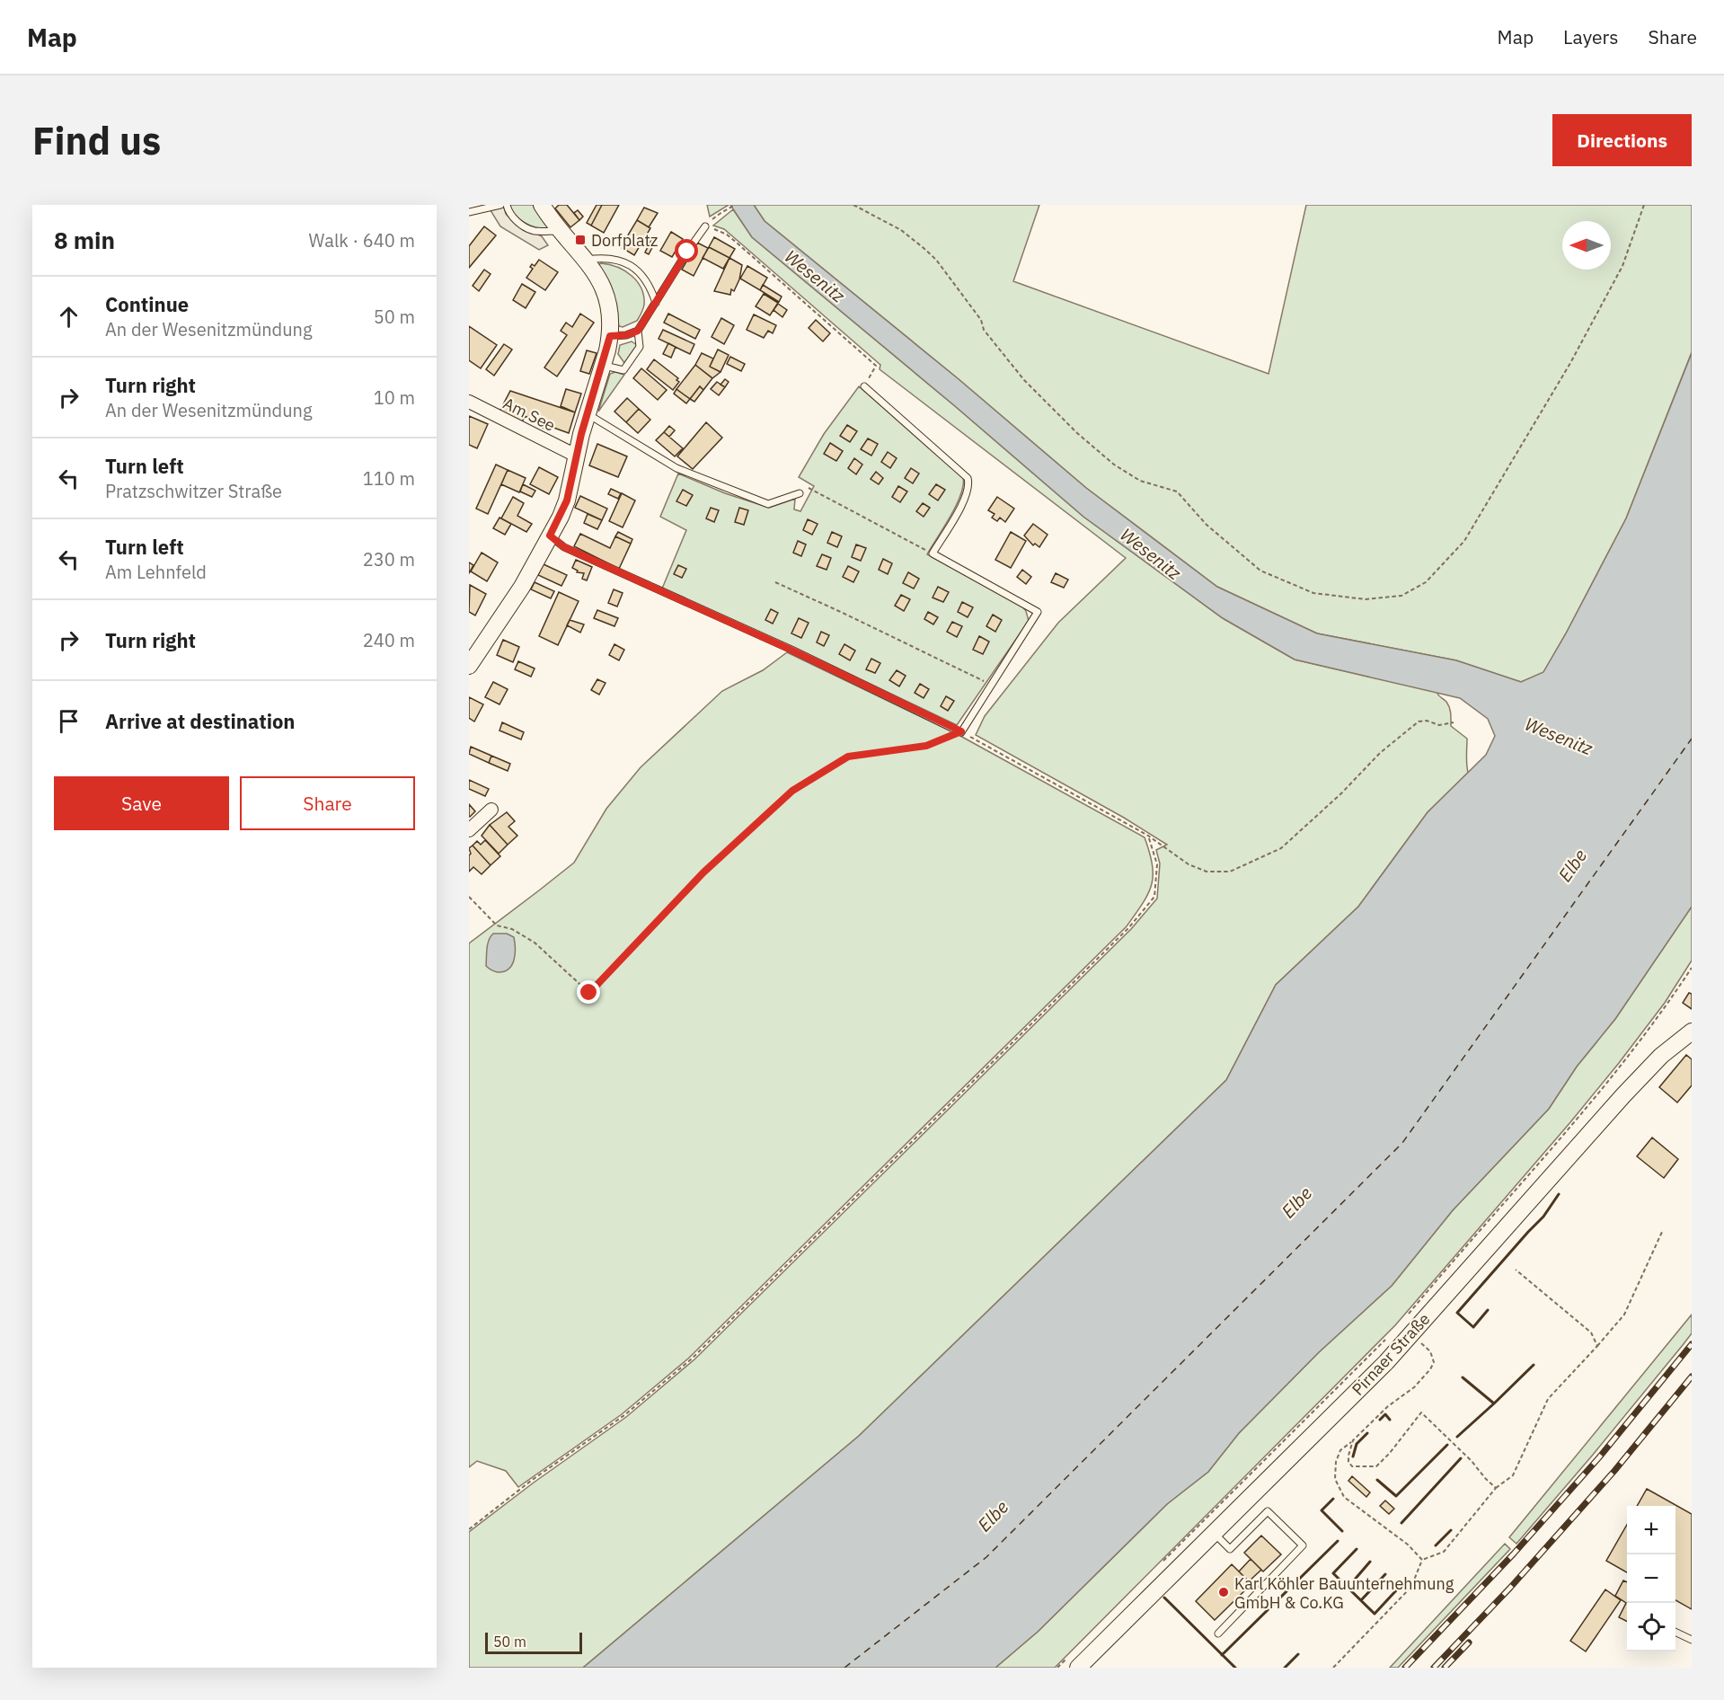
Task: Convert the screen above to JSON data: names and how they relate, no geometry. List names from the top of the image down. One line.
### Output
{"streets":{"street":["Am See","Pirnaer Straße"]},"water":["Wesenitz","Elbe"],"places":{"transit":["Dorfplatz"],"other":["Karl Köhler Bauunternehmung GmbH & Co.KG"]},"scale_bar":"50 m","north":"left","page":{"header":"Map","nav":["Map","Layers","Share"],"buttons":["Directions",["Save","Share"]],"title":"Find us","heading":["8 min","Walk · 640 m"],"list":[["Continue","An der Wesenitzmündung","50 m"],["Turn right","An der Wesenitzmündung","10 m"],["Turn left","Pratzschwitzer Straße","110 m"],["Turn left","Am Lehnfeld","230 m"],["Turn right","240 m"],"Arrive at destination"],"map_buttons":["+","−"],"scale":"50 m"}}
